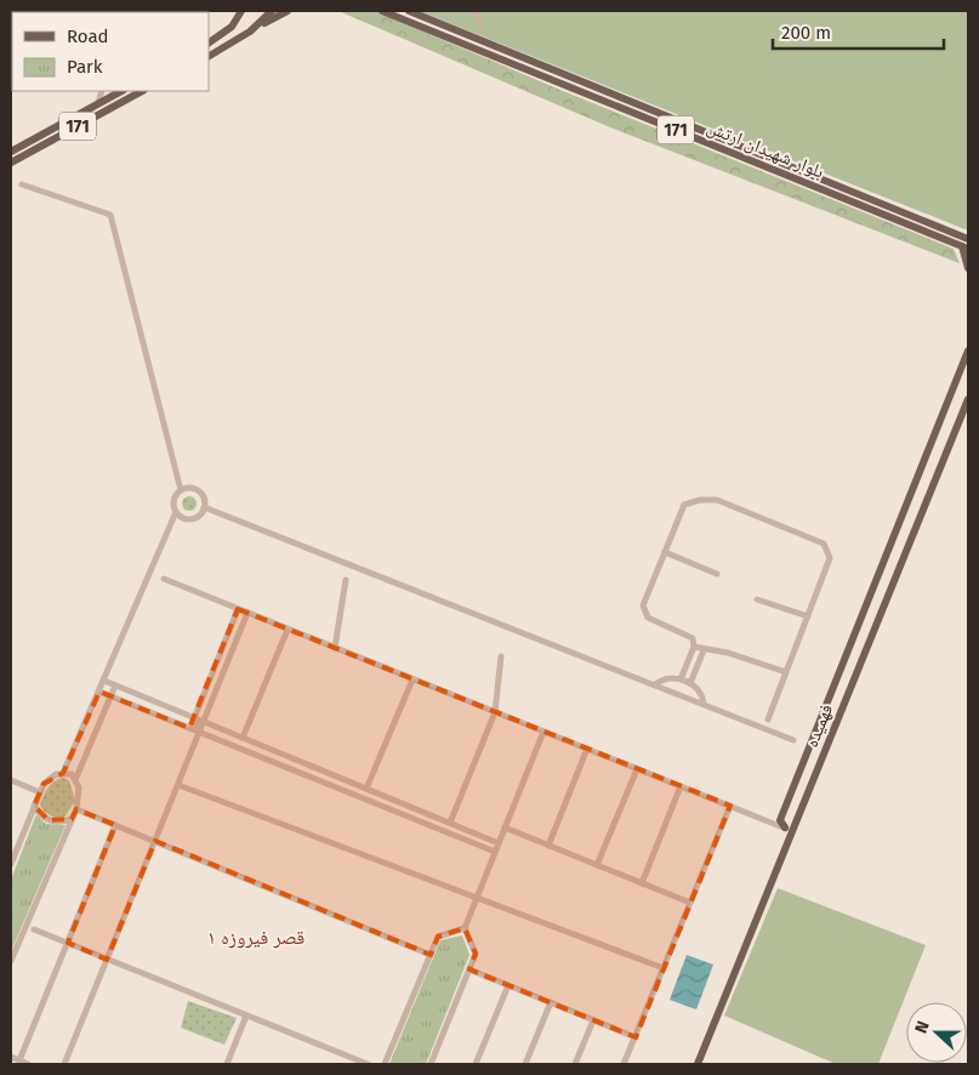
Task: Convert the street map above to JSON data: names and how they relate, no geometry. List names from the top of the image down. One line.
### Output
{"streets":{"main road":["171","بلوار شهیدان ارتش","فهمیده"]},"districts":["قصر فیروزه ۱"],"legend":["Road","Park"],"scale_bar":"200 m","north":"left"}
